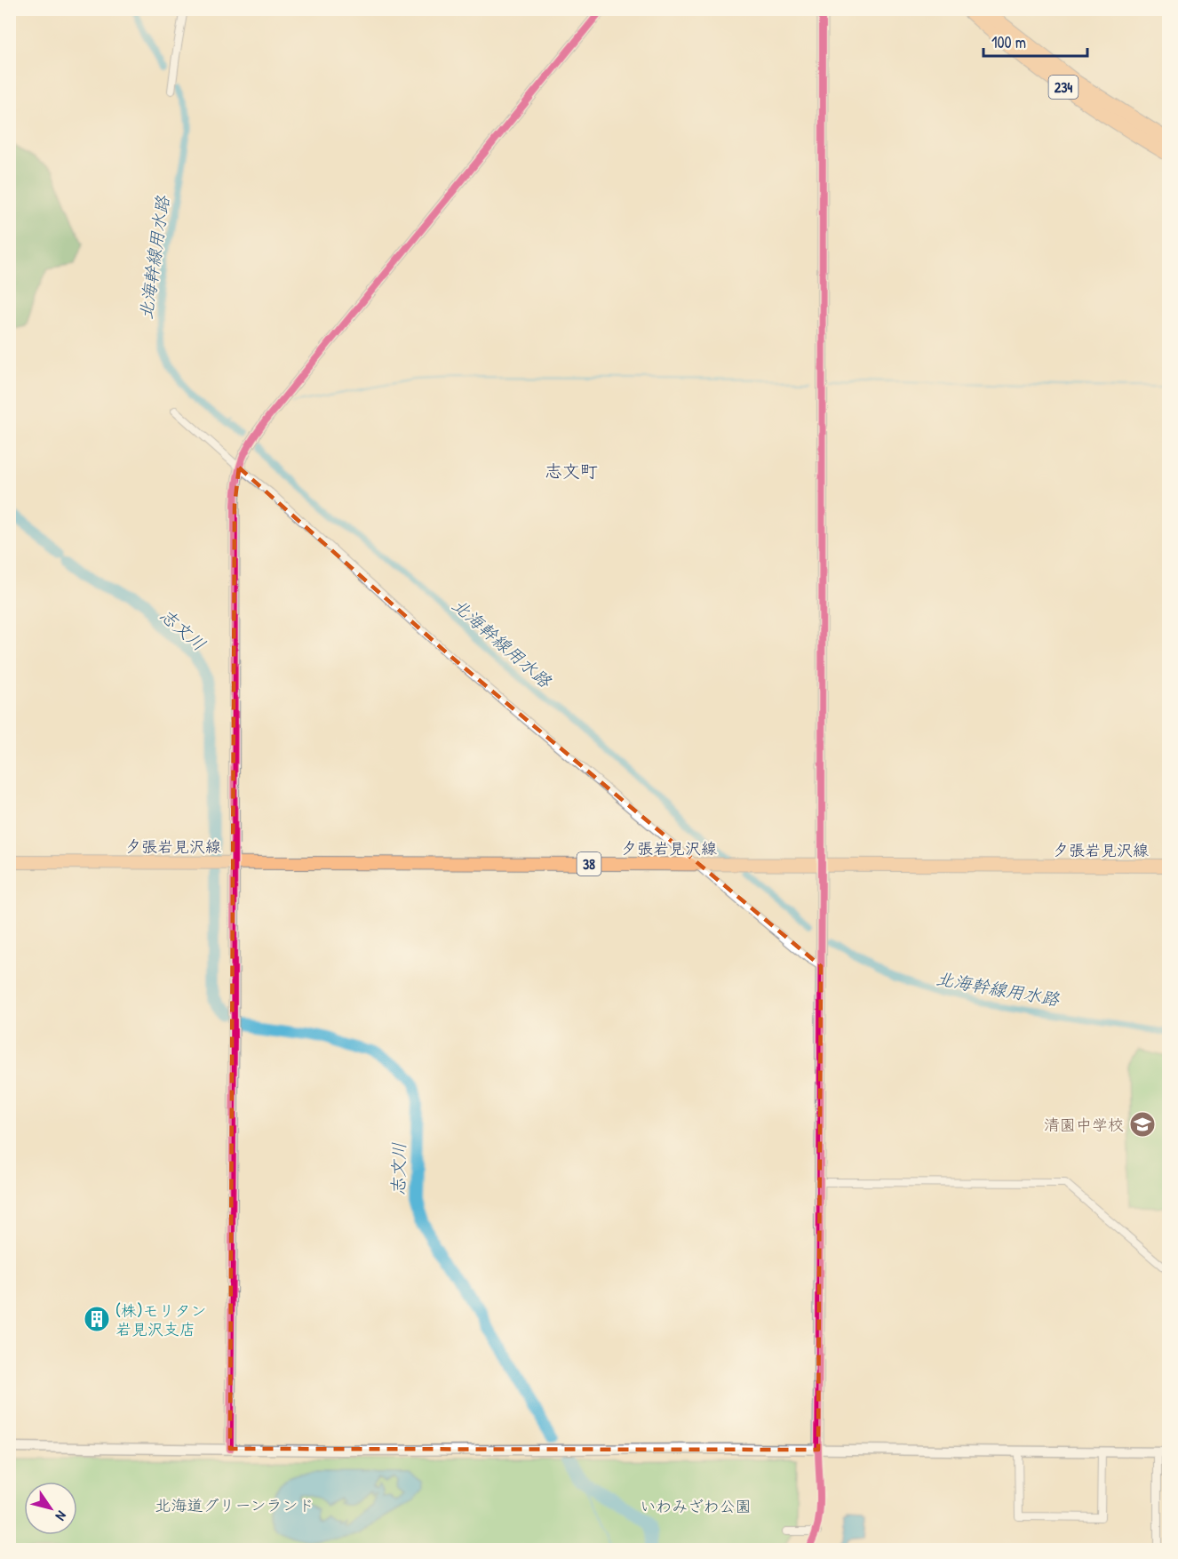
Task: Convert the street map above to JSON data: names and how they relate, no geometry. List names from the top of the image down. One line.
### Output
{"streets":{"highway":["234"],"main road":["夕張岩見沢線","38"]},"districts":["志文町"],"water":["北海幹線用水路","志文川"],"parks":["北海道グリーンランド","いわみざわ公園"],"places":{"school or university":["清園中学校"],"building":["(株)モリタン 岩見沢支店"]},"scale_bar":"100 m","north":"bottom right"}
